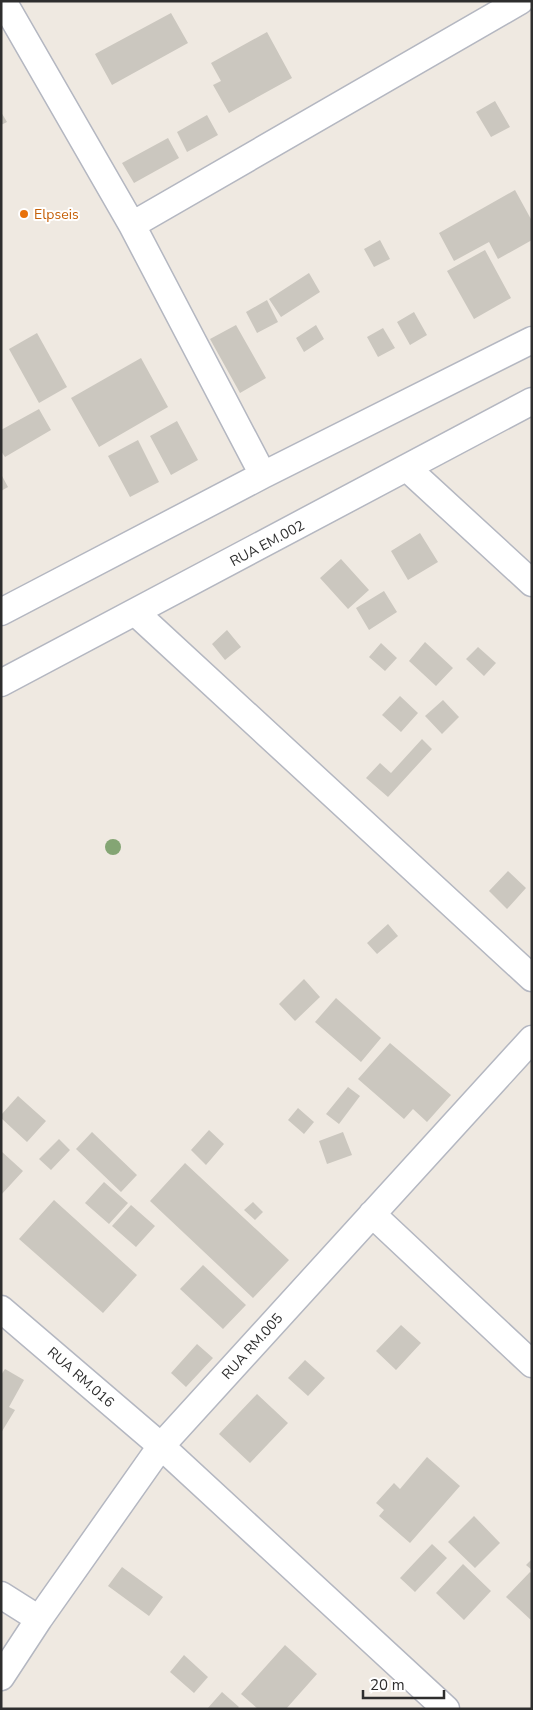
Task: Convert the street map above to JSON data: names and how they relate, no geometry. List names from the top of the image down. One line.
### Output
{"streets":{"street":["RUA EM.002","RUA RM.005","RUA RM.016"]},"crossings":[["RUA RM.005","RUA RM.016"]],"places":["Elpseis"],"scale_bar":"20 m"}
